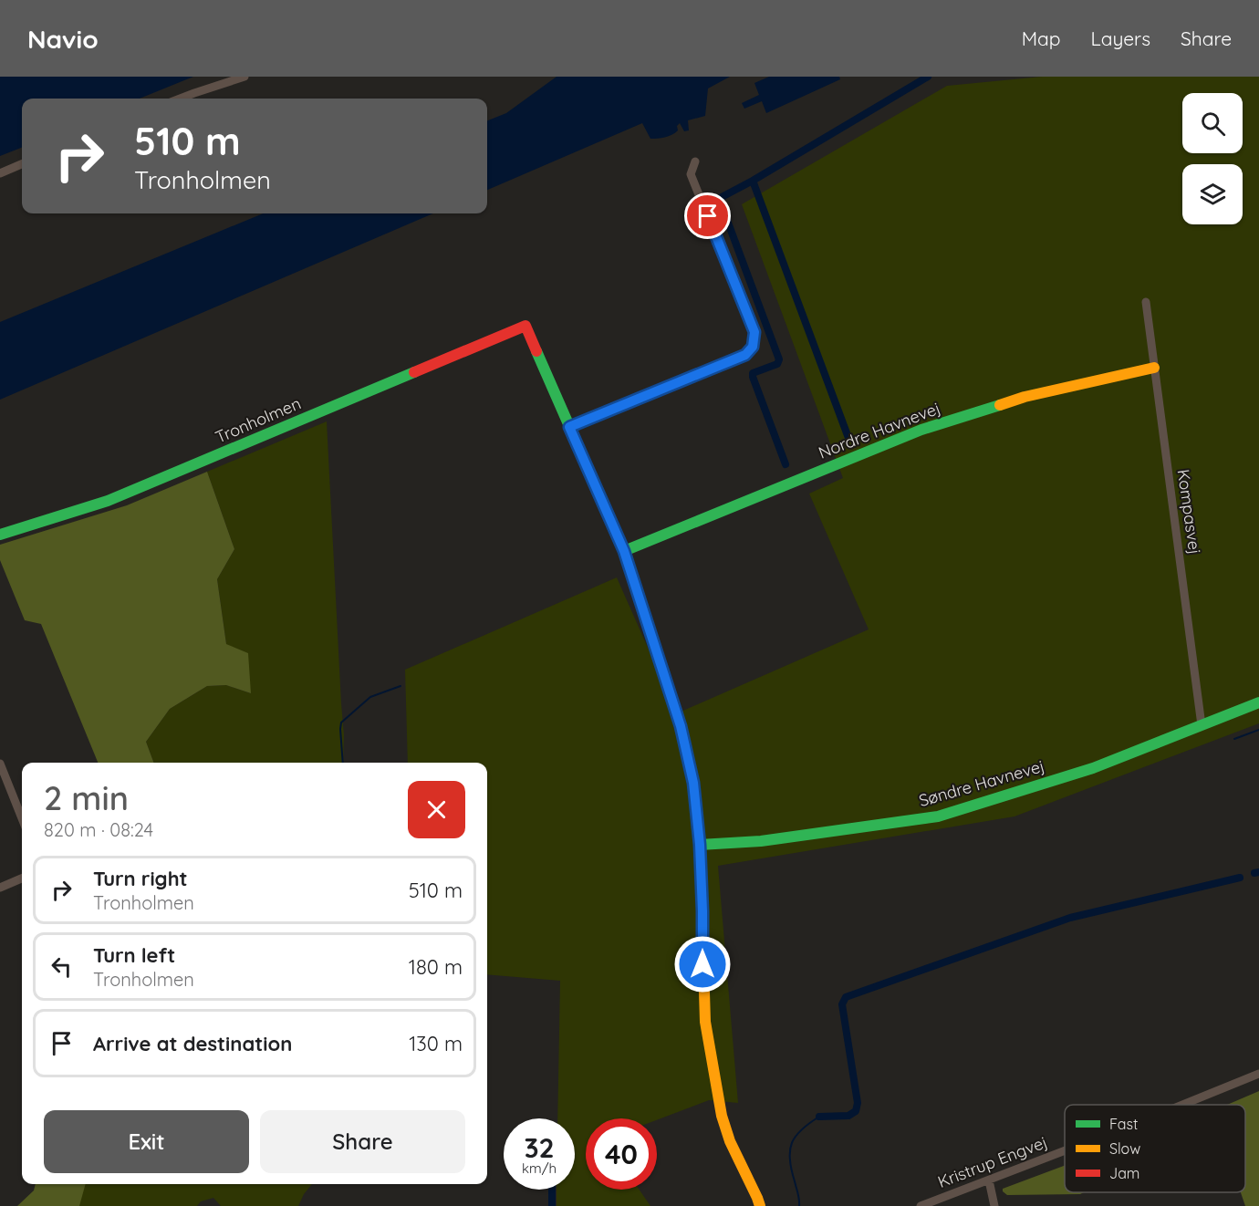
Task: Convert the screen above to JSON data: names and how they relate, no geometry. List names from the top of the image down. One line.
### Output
{"streets":{"street":["Tronholmen","Nordre Havnevej","Kompasvej","Søndre Havnevej","Kristrup Engvej"]},"crossings":[["Nordre Havnevej","Kompasvej"],["Kompasvej","Søndre Havnevej"]],"legend":["Fast","Slow","Jam"],"page":{"header":"Navio","nav":["Map","Layers","Share"],"turn":["510 m","Tronholmen"],"heading":["2 min","820 m · 08:24"],"list":[{"name":"Turn right","note":"Tronholmen","value":"510 m"},{"name":"Turn left","note":"Tronholmen","value":"180 m"},{"name":"Arrive at destination","value":"130 m"}],"buttons":["Exit","Share"],"speed":"32 km/h","limit":"40"}}
